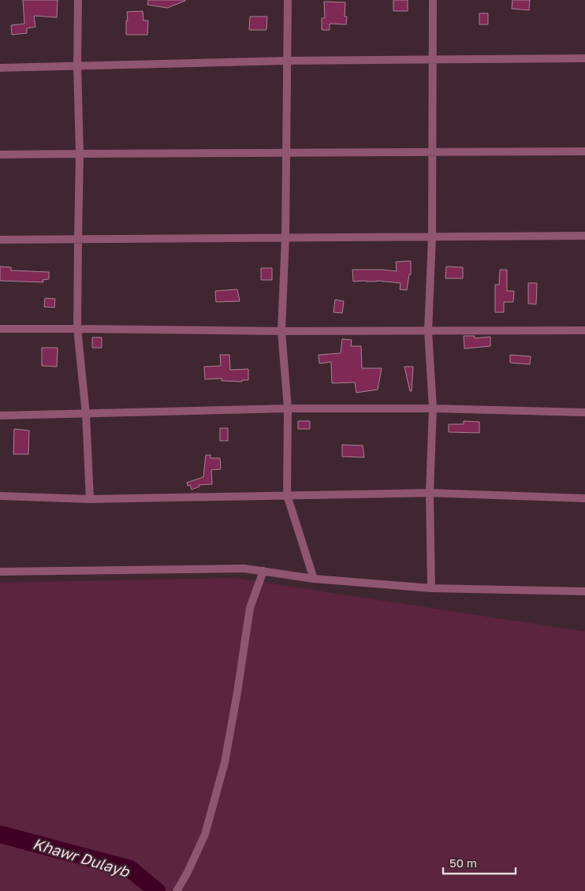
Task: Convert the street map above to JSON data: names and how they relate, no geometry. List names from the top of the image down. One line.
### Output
{"water":["Khawr Dulayb"],"scale_bar":"50 m"}
